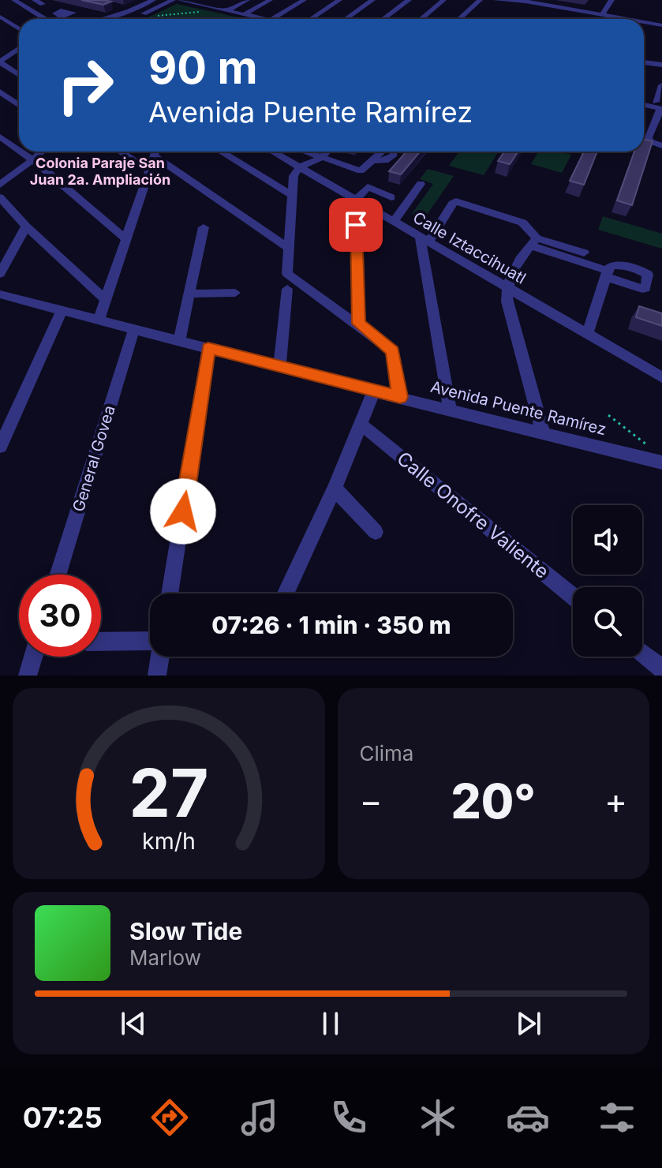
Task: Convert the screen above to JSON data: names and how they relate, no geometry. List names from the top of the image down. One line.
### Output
{"streets":{"street":["Calle Iztaccihuatl","Avenida Puente Ramírez","General Govea","Calle Onofre Valiente"]},"crossings":[["Avenida Puente Ramírez","General Govea"]],"districts":["Colonia Paraje San Juan 2a. Ampliación"],"page":{"turn":["90 m","Avenida Puente Ramírez"],"limit":"30","trip":"07:26 · 1 min · 350 m","tile":"Clima","heat":["−","20°","+"],"song":["Slow Tide","Marlow"],"tabs":"07:25","gauge":["27","km/h"]}}
